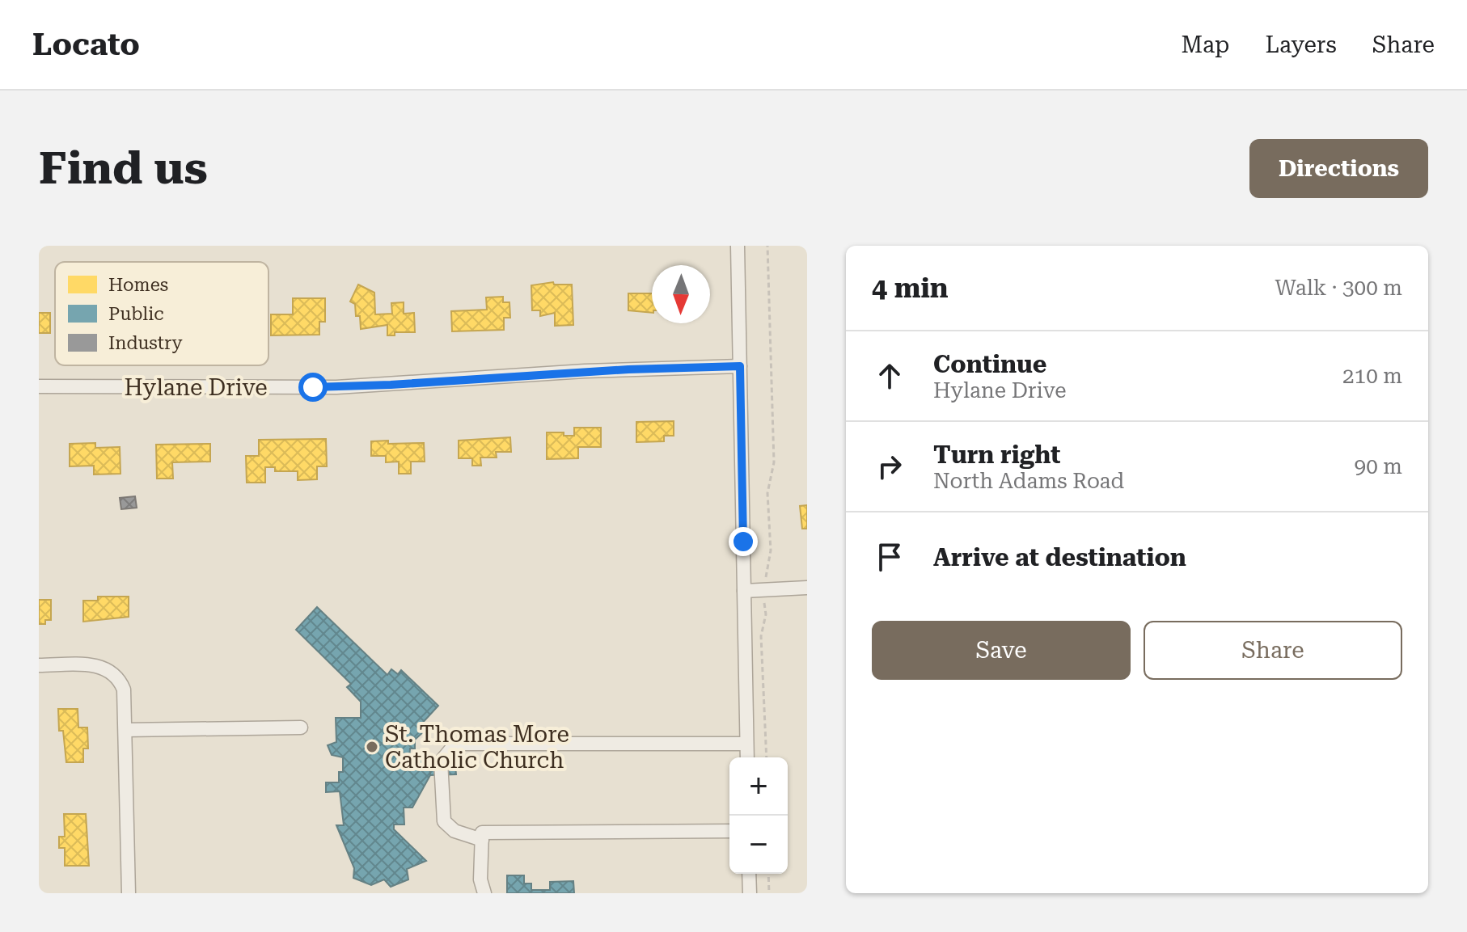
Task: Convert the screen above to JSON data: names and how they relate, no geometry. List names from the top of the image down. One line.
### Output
{"streets":{"street":["Hylane Drive"]},"places":["St. Thomas More Catholic Church"],"legend":["Homes","Public","Industry"],"north":"bottom","page":{"header":"Locato","nav":["Map","Layers","Share"],"buttons":["Directions",["Save","Share"]],"title":"Find us","heading":["4 min","Walk · 300 m"],"list":[["Continue","Hylane Drive","210 m"],["Turn right","North Adams Road","90 m"],"Arrive at destination"],"map_buttons":["+","−"]}}
